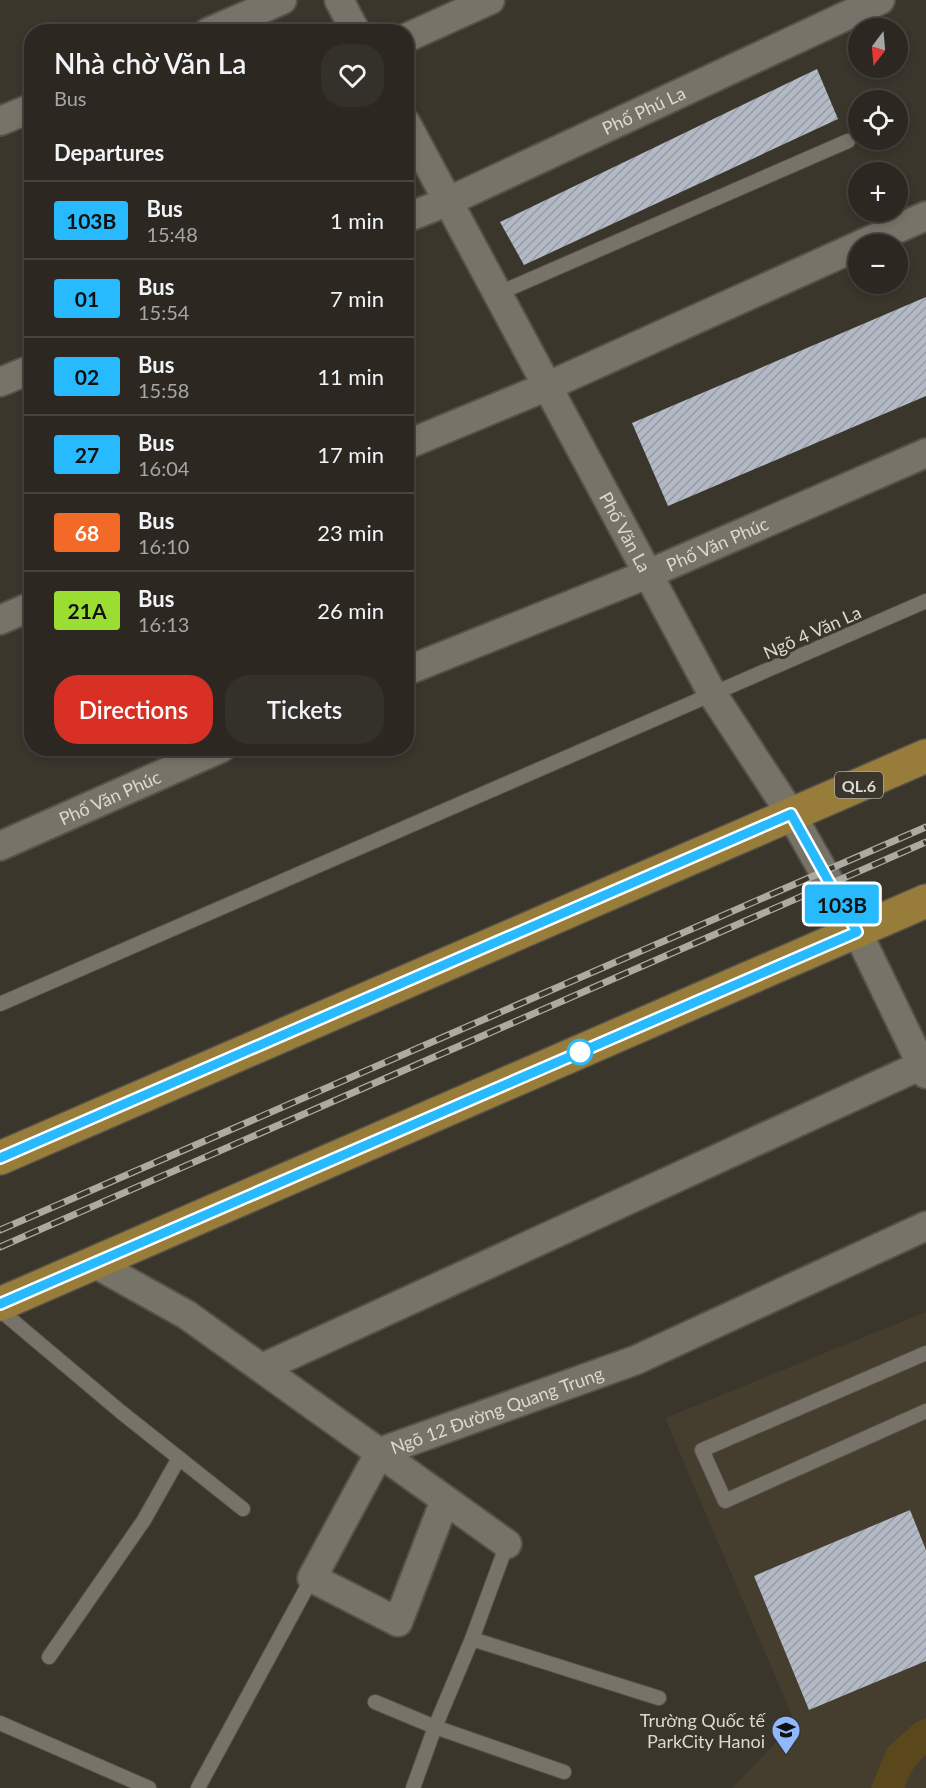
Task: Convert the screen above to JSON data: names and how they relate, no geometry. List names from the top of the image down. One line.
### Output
{"streets":{"highway":["QL.6"],"street":["Phố Phú La","Phố Văn La","Phố Văn Phúc","Ngõ 12 Đường Quang Trung"],"lane":["Ngõ 4 Văn La"]},"crossings":[["Phố Phú La","Phố Văn La"],["Phố Văn La","Phố Văn Phúc"],["Phố Văn La","Ngõ 4 Văn La"],["Phố Văn La","QL.6"]],"places":{"school or university":["Trường Quốc tế ParkCity Hanoi"]},"lines":["bus line 103B"],"north":"bottom","page":{"on_map":"103B","map_buttons":["+","−"],"heading":[["Nhà chờ Văn La","Bus"],"Departures"],"list":[{"mark":"103B","name":"Bus","note":"15:48","value":"1 min"},{"mark":"01","name":"Bus","note":"15:54","value":"7 min"},{"mark":"02","name":"Bus","note":"15:58","value":"11 min"},{"mark":"27","name":"Bus","note":"16:04","value":"17 min"},{"mark":"68","name":"Bus","note":"16:10","value":"23 min"},{"mark":"21A","name":"Bus","note":"16:13","value":"26 min"}],"buttons":["Directions","Tickets"]}}
